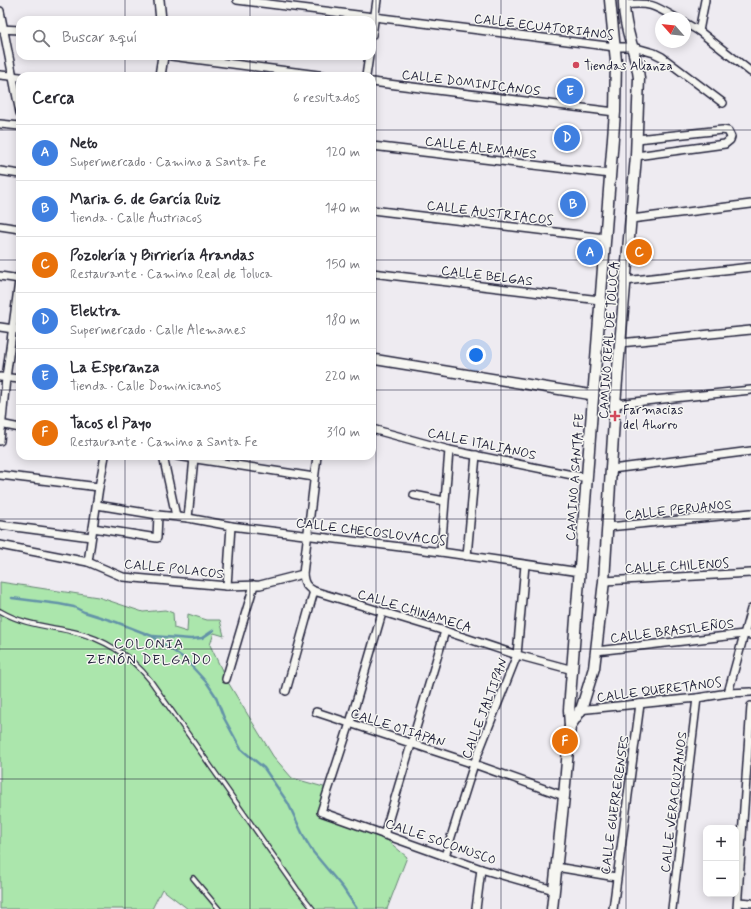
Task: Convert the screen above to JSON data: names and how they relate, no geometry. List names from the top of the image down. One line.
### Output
{"streets":{"main road":["CAMINO REAL DE TOLUCA","CAMINO A SANTA FE"],"street":["CALLE ECUATORIANOS","CALLE DOMINICANOS","CALLE ALEMANES","CALLE AUSTRIACOS","CALLE BELGAS","CALLE ITALIANOS","CALLE PERUANOS","CALLE CHECOSLOVACOS","CALLE CHILENOS","CALLE POLACOS","CALLE CHINAMECA","CALLE BRASILEÑOS","CALLE QUERETANOS","CALLE JALTIPAN","CALLE OTIAPAN","CALLE VERACRUZANOS","CALLE GUERRERENSES","CALLE SOCONUSCO"]},"crossings":[["CALLE ECUATORIANOS","CAMINO REAL DE TOLUCA"],["CALLE ECUATORIANOS","CAMINO A SANTA FE"],["CALLE DOMINICANOS","CAMINO A SANTA FE"],["CALLE ALEMANES","CAMINO A SANTA FE"],["CALLE AUSTRIACOS","CAMINO A SANTA FE"],["CALLE BELGAS","CAMINO A SANTA FE"],["CAMINO REAL DE TOLUCA","CAMINO A SANTA FE"],["CAMINO REAL DE TOLUCA","CALLE PERUANOS"],["CAMINO REAL DE TOLUCA","CALLE CHILENOS"],["CAMINO REAL DE TOLUCA","CALLE BRASILEÑOS"],["CAMINO REAL DE TOLUCA","CALLE QUERETANOS"],["CALLE ITALIANOS","CAMINO A SANTA FE"],["CAMINO A SANTA FE","CALLE CHECOSLOVACOS"],["CAMINO A SANTA FE","CALLE CHINAMECA"],["CAMINO A SANTA FE","CALLE QUERETANOS"],["CAMINO A SANTA FE","CALLE OTIAPAN"],["CAMINO A SANTA FE","CALLE SOCONUSCO"],["CALLE CHECOSLOVACOS","CALLE JALTIPAN"],["CALLE CHINAMECA","CALLE JALTIPAN"],["CALLE QUERETANOS","CALLE VERACRUZANOS"],["CALLE QUERETANOS","CALLE GUERRERENSES"],["CALLE JALTIPAN","CALLE OTIAPAN"],["CALLE JALTIPAN","CALLE SOCONUSCO"],["CALLE OTIAPAN","CALLE SOCONUSCO"]],"districts":["COLONIA ZENÓN DELGADO"],"places":{"other":["Tiendas Alianza"],"health":["Farmacias del Ahorro"]},"north":"top left","page":{"search":"Buscar aquí","heading":["Cerca","6 resultados"],"pins":["E","D","B","A","C","F"],"list":[{"mark":"A","name":"Neto","note":"Supermercado · Camino a Santa Fe","value":"120 m"},{"mark":"B","name":"Maria G. de García Ruiz","note":"Tienda · Calle Austriacos","value":"140 m"},{"mark":"C","name":"Pozolería y Birriería Arandas","note":"Restaurante · Camino Real de Toluca","value":"150 m"},{"mark":"D","name":"Elektra","note":"Supermercado · Calle Alemanes","value":"180 m"},{"mark":"E","name":"La Esperanza","note":"Tienda · Calle Dominicanos","value":"220 m"},{"mark":"F","name":"Tacos el Payo","note":"Restaurante · Camino a Santa Fe","value":"310 m"}],"map_buttons":["+","−"]}}
